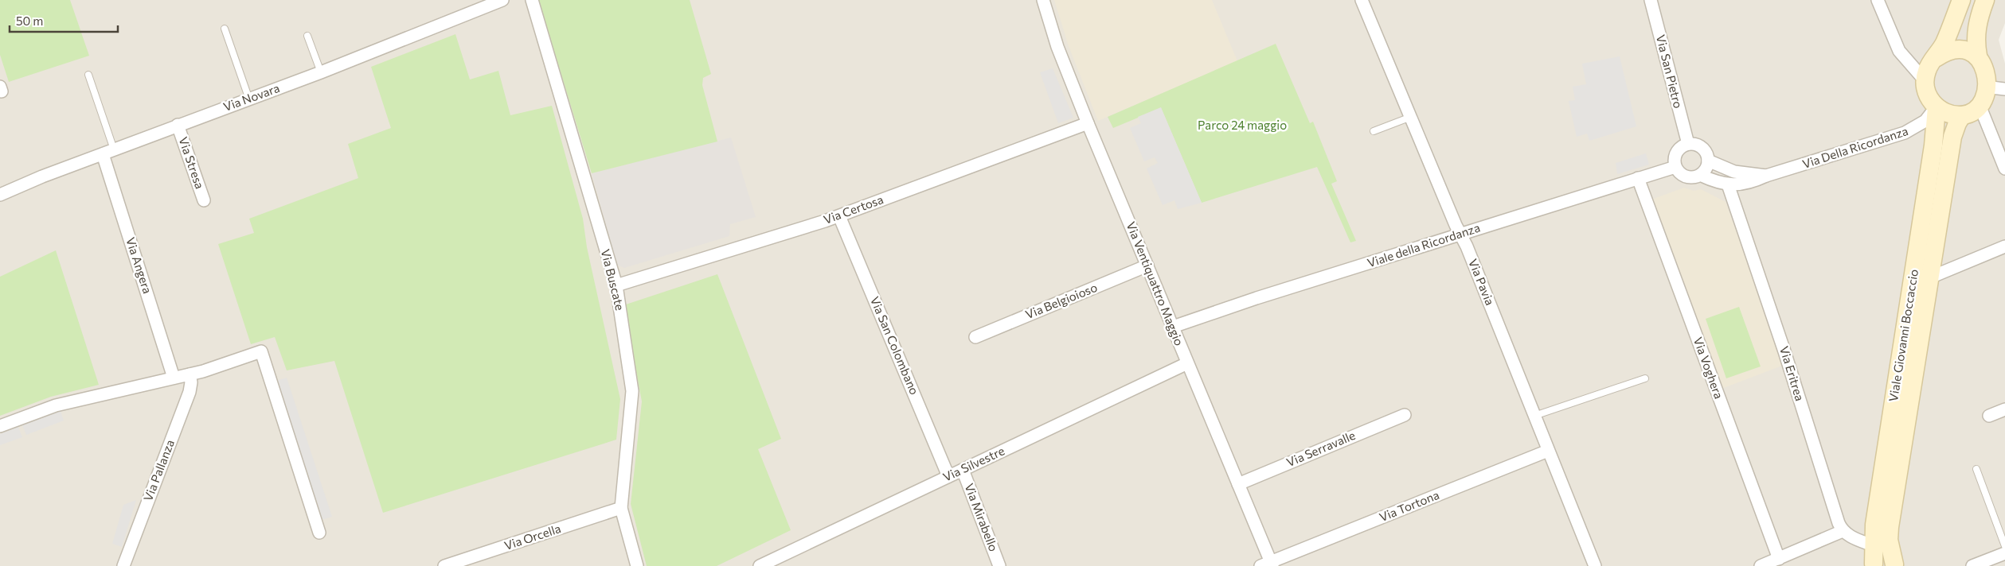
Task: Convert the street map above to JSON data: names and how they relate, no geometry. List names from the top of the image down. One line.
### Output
{"streets":{"street":["Via San Pietro","Via Novara","Via Della Ricordanza","Via Stresa","Via Certosa","Viale della Ricordanza","Via Angera","Via Buscate","Via Pavia","Via Ventiquattro Maggio","Via Belgioioso","Viale Giovanni Boccaccio","Via San Colombano","Via Voghera","Via Eritrea","Via Serravalle","Via Silvestre","Via Pallanza","Via Tortona","Via Mirabello","Via Orcella"]},"crossings":[["Via San Pietro","Via Della Ricordanza"],["Via San Pietro","Viale della Ricordanza"],["Via Novara","Via Stresa"],["Via Novara","Via Angera"],["Via Della Ricordanza","Viale della Ricordanza"],["Via Della Ricordanza","Viale Giovanni Boccaccio"],["Via Della Ricordanza","Via Eritrea"],["Via Certosa","Via Buscate"],["Via Certosa","Via Ventiquattro Maggio"],["Via Certosa","Via San Colombano"],["Viale della Ricordanza","Via Pavia"],["Viale della Ricordanza","Via Ventiquattro Maggio"],["Viale della Ricordanza","Via Voghera"],["Via Buscate","Via Orcella"],["Via Pavia","Via Tortona"],["Via Ventiquattro Maggio","Via Belgioioso"],["Via Ventiquattro Maggio","Via Serravalle"],["Via Ventiquattro Maggio","Via Silvestre"],["Via Ventiquattro Maggio","Via Tortona"],["Via San Colombano","Via Silvestre"],["Via Silvestre","Via Mirabello"]],"parks":["Parco 24 maggio"],"scale_bar":"50 m"}
